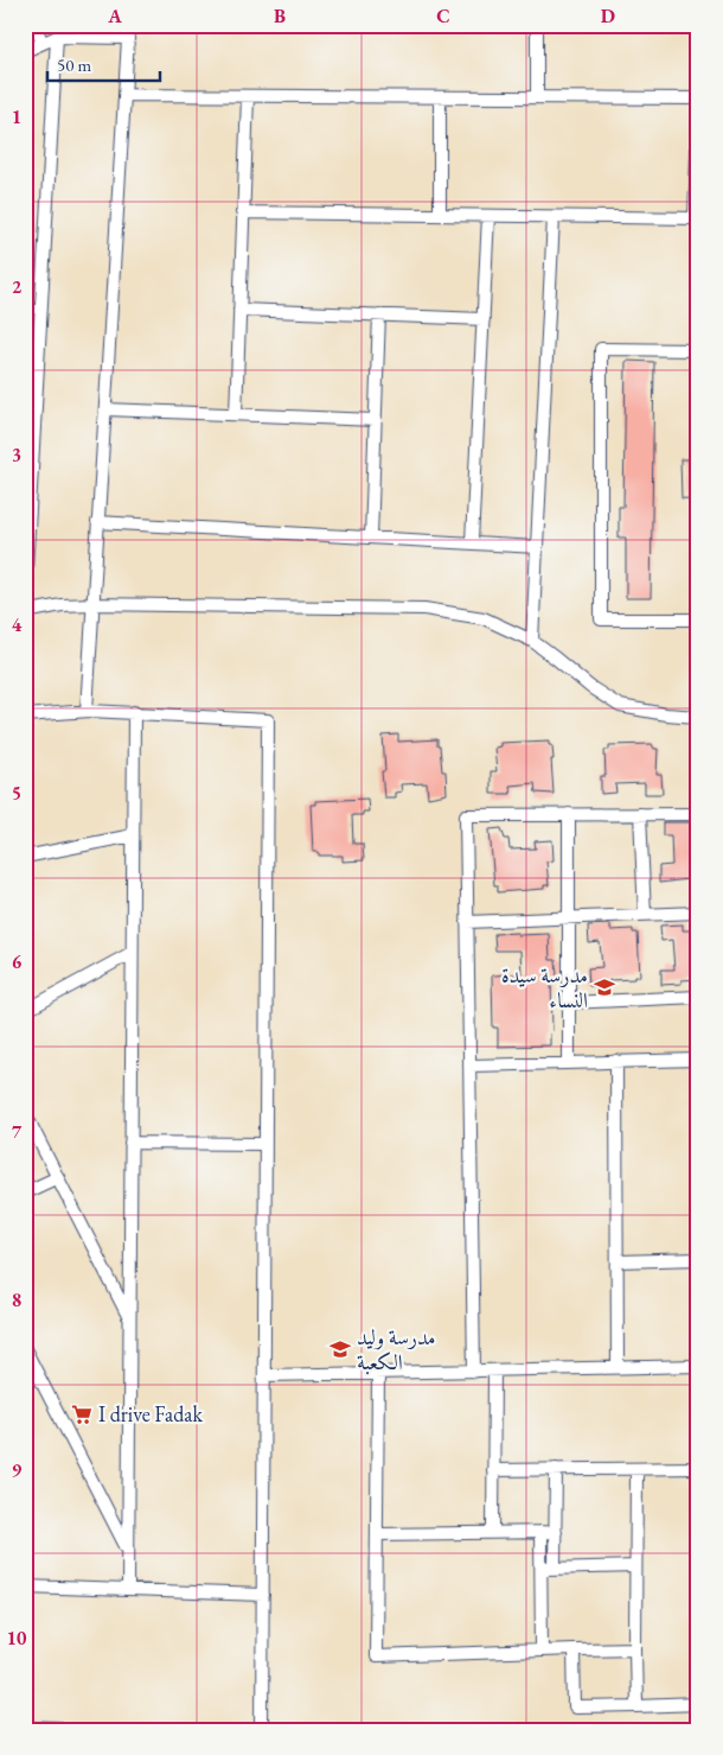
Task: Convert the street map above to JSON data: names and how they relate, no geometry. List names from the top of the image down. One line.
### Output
{"places":{"school or university":["مدرسة سيدة النساء","مدرسة وليد الكعبة"],"supermarket":["I drive Fadak"]},"scale_bar":"50 m","grid":{"columns":["A","B","C","D"],"rows":["1","2","3","4","5","6","7","8","9","10"]}}
